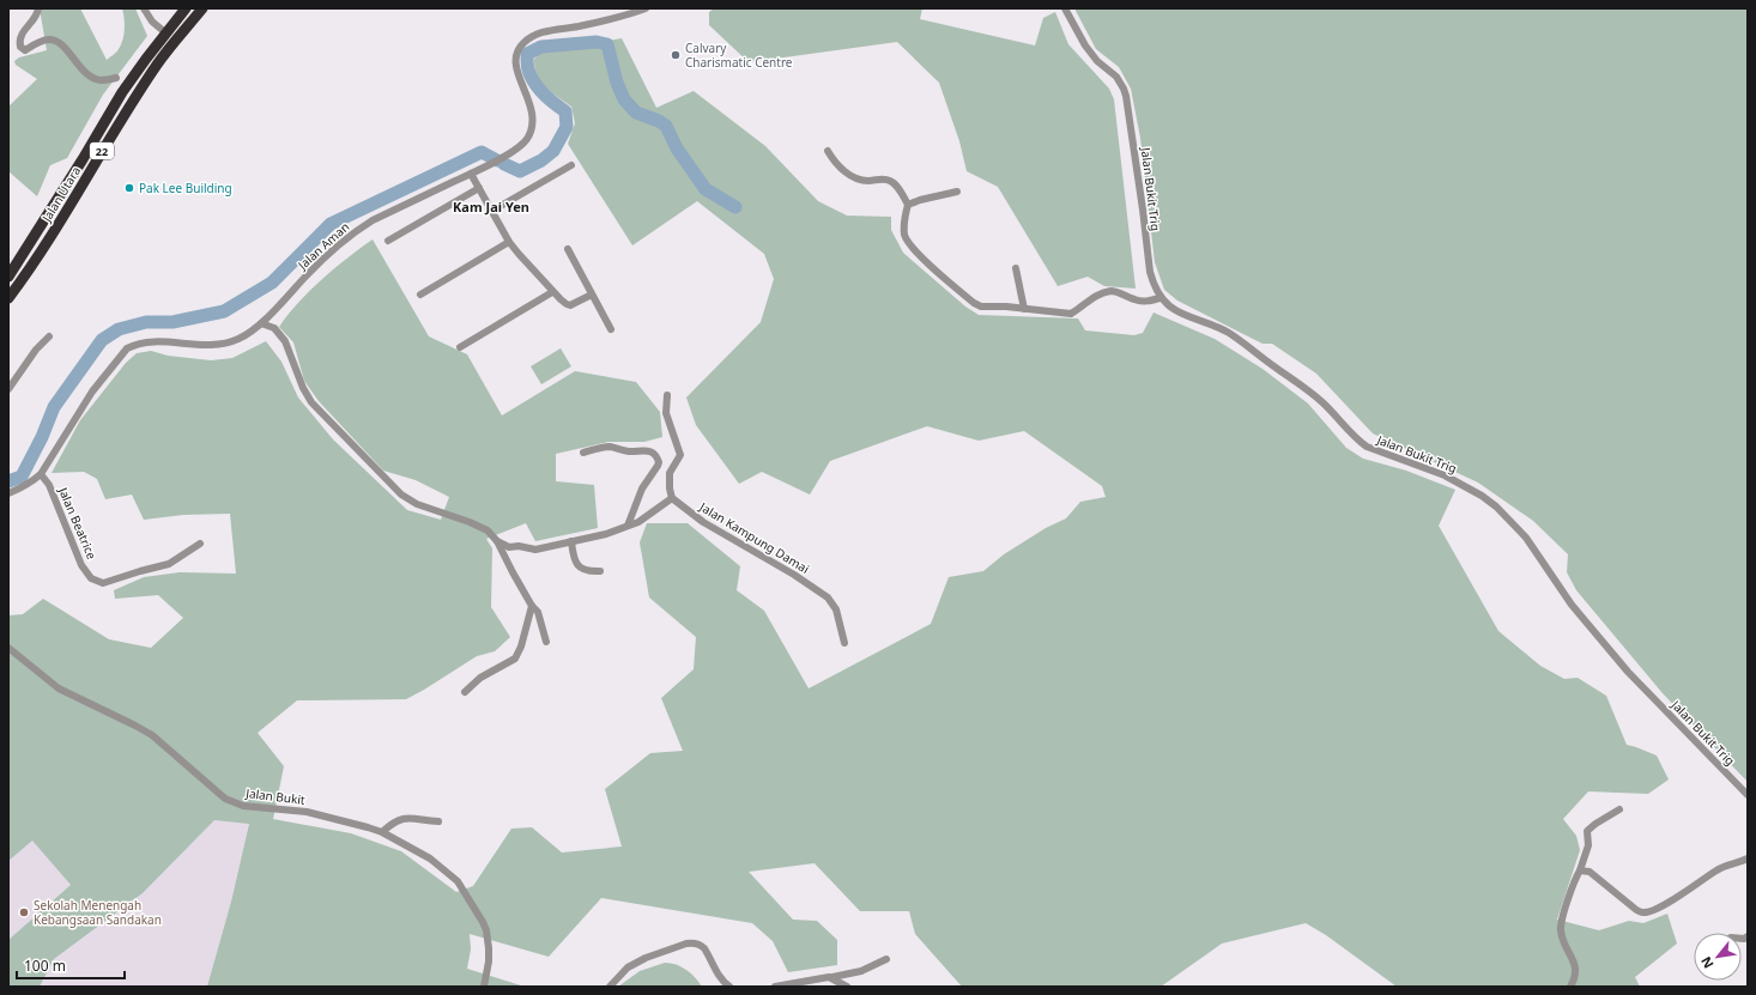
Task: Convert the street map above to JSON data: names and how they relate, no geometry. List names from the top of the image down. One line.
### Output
{"streets":{"highway":["22","Jalan Utara"],"street":["Jalan Bukit Trig","Jalan Aman","Jalan Beatrice","Jalan Kampung Damai","Jalan Bukit"]},"crossings":[["Jalan Aman","Jalan Beatrice"]],"districts":["Kam Jai Yen"],"places":["Calvary Charismatic Centre","Pak Lee Building","Sekolah Menengah Kebangsaan Sandakan"],"scale_bar":"100 m","north":"bottom left"}
